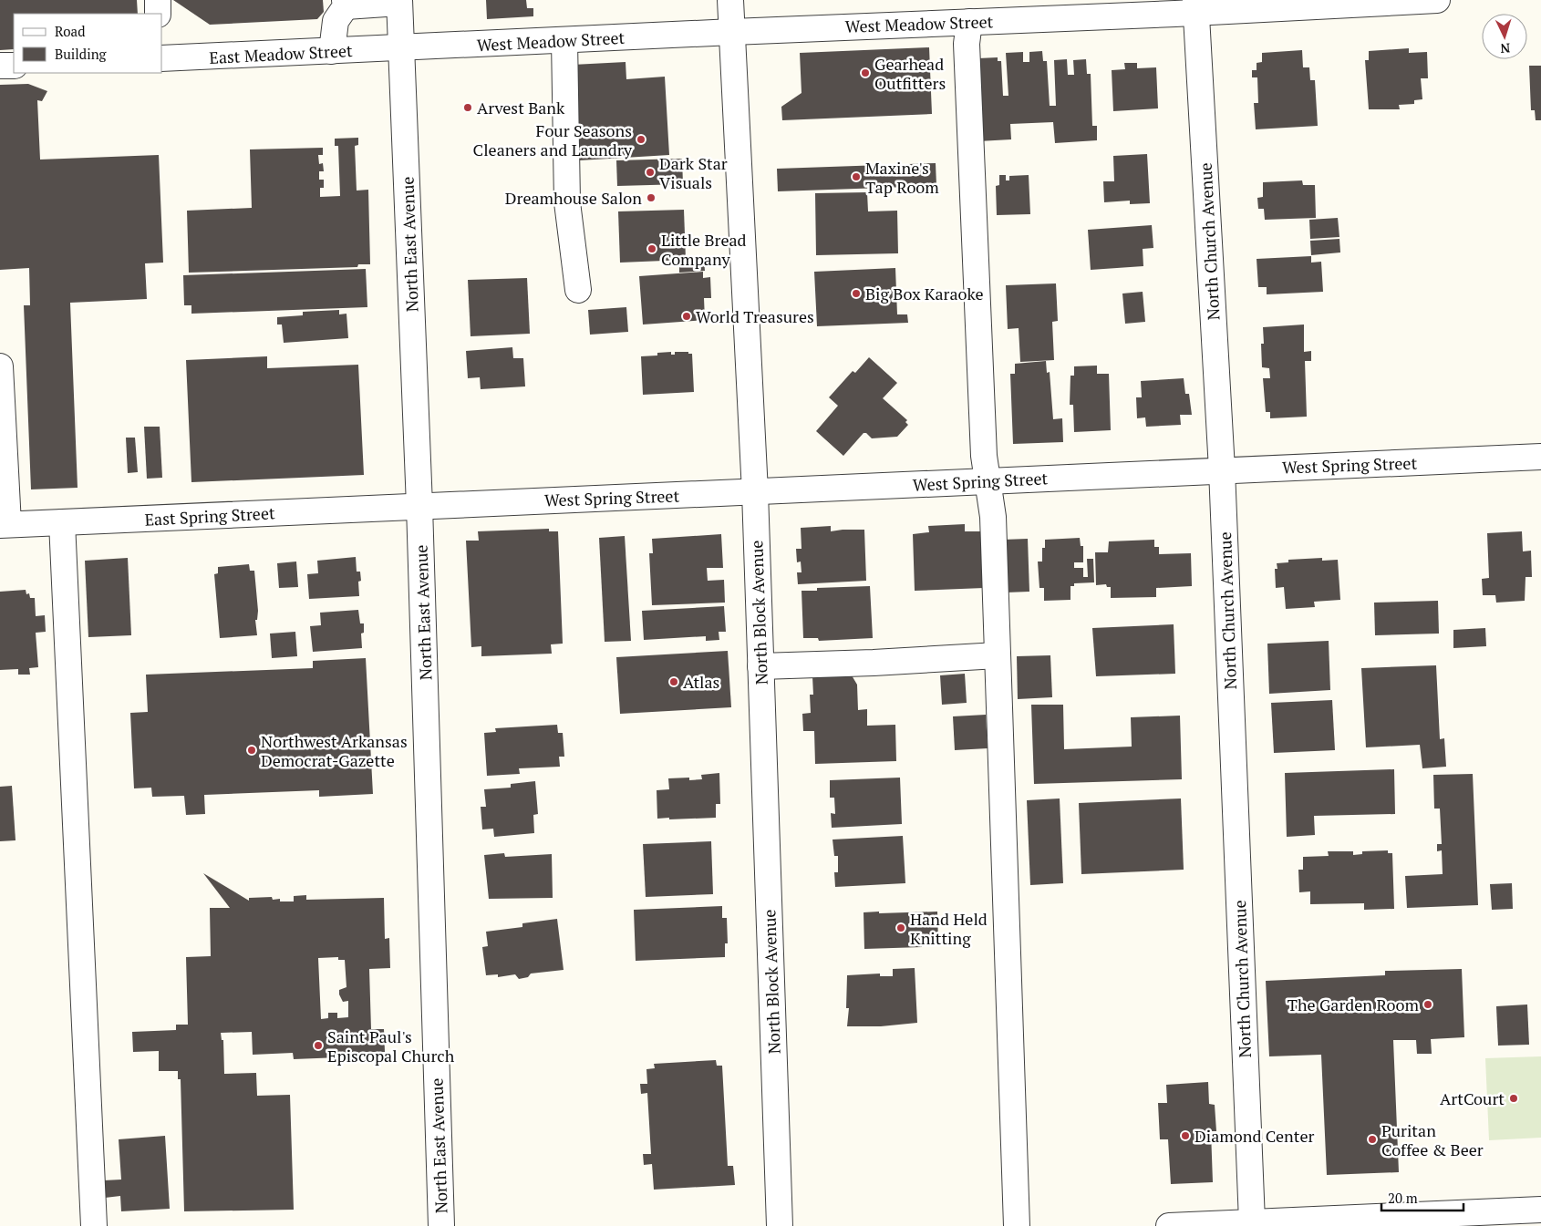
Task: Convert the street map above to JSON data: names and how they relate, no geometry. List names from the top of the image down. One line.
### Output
{"streets":{"street":["West Meadow Street","East Meadow Street","North Church Avenue","North East Avenue","West Spring Street","East Spring Street","North Block Avenue"]},"crossings":[["West Meadow Street","East Meadow Street"],["West Meadow Street","North Church Avenue"],["West Meadow Street","North East Avenue"],["West Meadow Street","North Block Avenue"],["East Meadow Street","North East Avenue"],["North Church Avenue","West Spring Street"],["North East Avenue","West Spring Street"],["North East Avenue","East Spring Street"],["West Spring Street","East Spring Street"],["West Spring Street","North Block Avenue"]],"places":["Gearhead Outfitters","Arvest Bank","Four Seasons Cleaners and Laundry","Dark Star Visuals","Maxine's Tap Room","Dreamhouse Salon","Little Bread Company","Big Box Karaoke","World Treasures","Atlas","Northwest Arkansas Democrat-Gazette","Hand Held Knitting","The Garden Room","Saint Paul's Episcopal Church","ArtCourt","Diamond Center","Puritan Coffee & Beer"],"legend":["Road","Building"],"scale_bar":"20 m","north":"bottom"}
